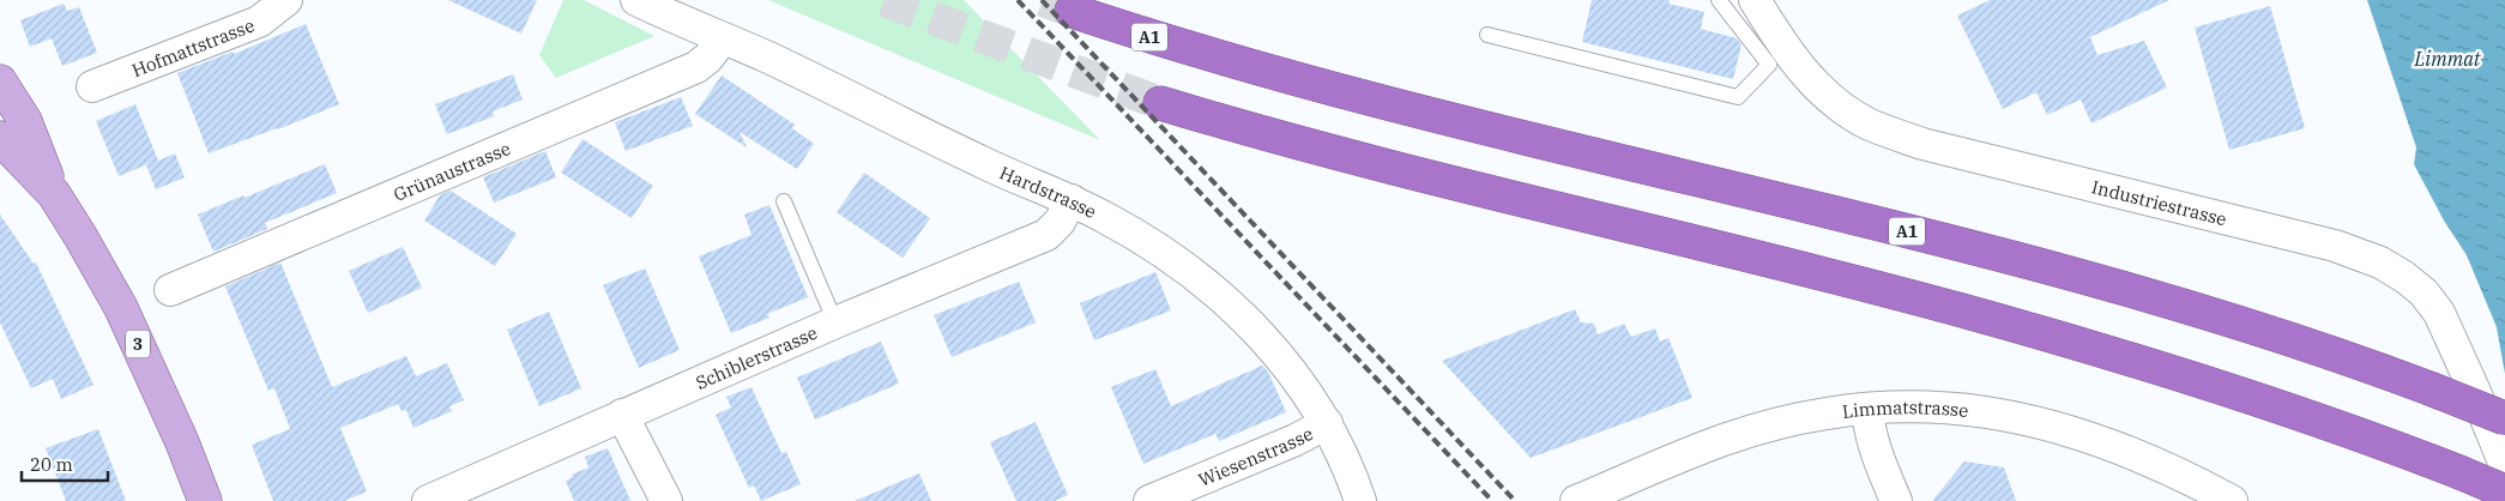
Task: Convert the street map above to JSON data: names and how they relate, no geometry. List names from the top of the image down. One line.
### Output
{"streets":{"highway":["A1"],"main road":["3"],"street":["Hofmattstrasse","Grünaustrasse","Hardstrasse","Industriestrasse","Schiblerstrasse","Limmatstrasse","Wiesenstrasse"]},"crossings":[["Grünaustrasse","Hardstrasse"],["Hardstrasse","Schiblerstrasse"],["Hardstrasse","Wiesenstrasse"]],"water":["Limmat"],"scale_bar":"20 m"}
